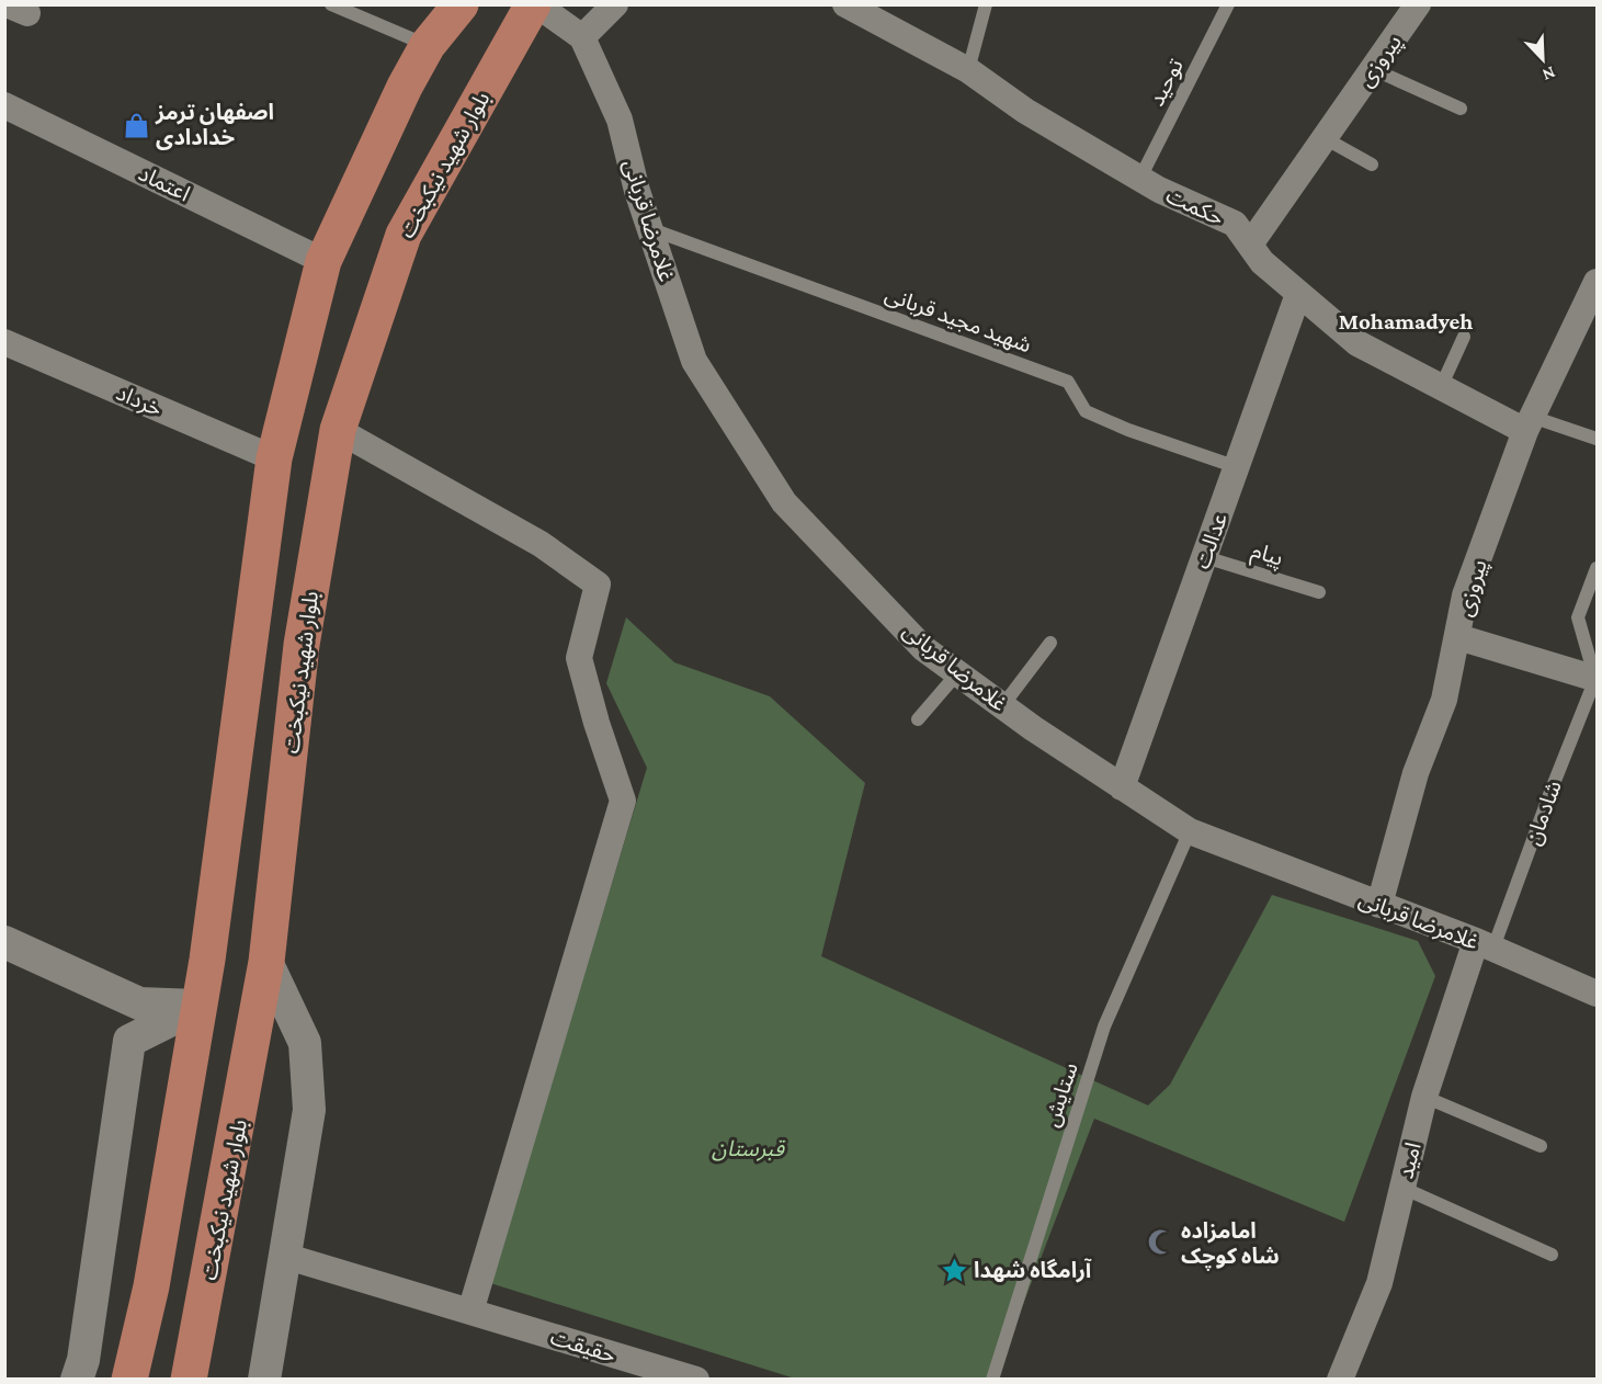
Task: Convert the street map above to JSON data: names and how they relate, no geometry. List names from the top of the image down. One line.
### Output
{"streets":{"main road":["بلوار شهید نیکبخت"],"street":["پیروزی","اعتماد","حکمت","غلامرضا قربانی","خرداد","عدالت","امید","حقیقت"],"lane":["توحید","شهید مجید قربانی","پیام","شادمان","ستایش"]},"crossings":[["پیروزی","حکمت"],["پیروزی","غلامرضا قربانی"],["توحید","حکمت"],["حکمت","عدالت"],["غلامرضا قربانی","شهید مجید قربانی"],["غلامرضا قربانی","عدالت"],["غلامرضا قربانی","شادمان"],["غلامرضا قربانی","ستایش"],["غلامرضا قربانی","امید"],["شهید مجید قربانی","عدالت"],["عدالت","پیام"],["شادمان","امید"]],"districts":["Mohamadyeh"],"parks":["قبرستان"],"places":{"shop":["اصفهان ترمز خدادادی"],"mosque":["امامزاده شاه کوچک"],"place":["آرامگاه شهدا"]},"north":"bottom right"}
